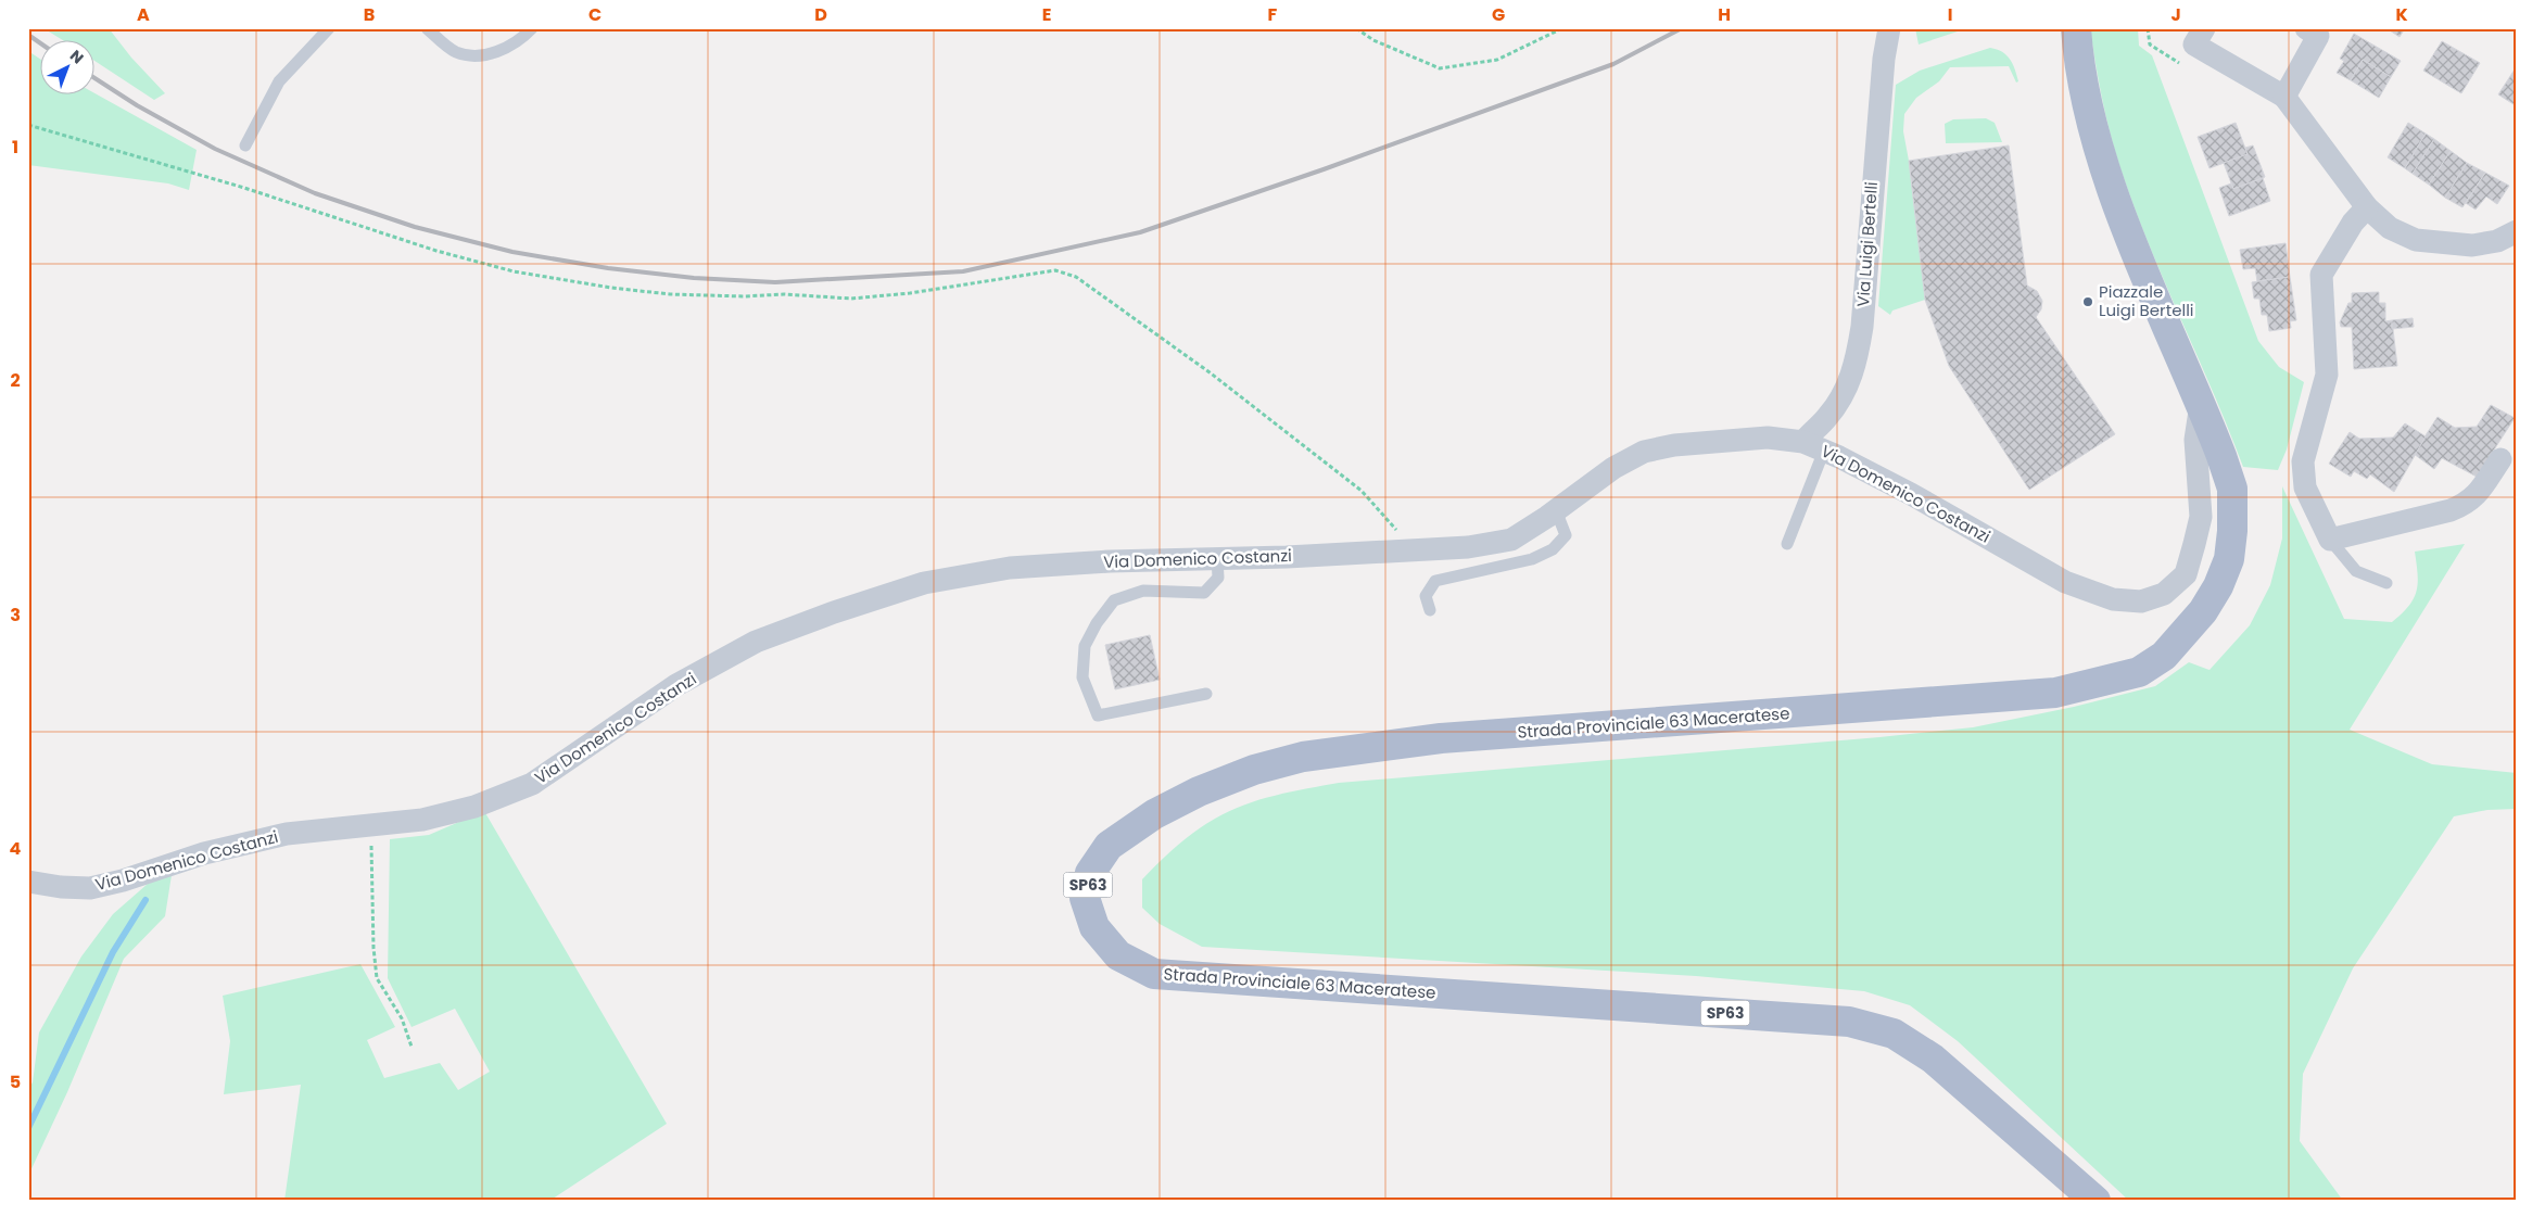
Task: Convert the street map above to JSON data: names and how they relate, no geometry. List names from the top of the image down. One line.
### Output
{"streets":{"main road":["Strada Provinciale 63 Maceratese","SP63"],"street":["Via Luigi Bertelli","Via Domenico Costanzi"]},"crossings":[["Via Luigi Bertelli","Via Domenico Costanzi"],["Via Domenico Costanzi","Strada Provinciale 63 Maceratese"]],"places":["Piazzale Luigi Bertelli"],"north":"top right","grid":{"columns":["A","B","C","D","E","F","G","H","I","J","K"],"rows":["1","2","3","4","5"]}}
